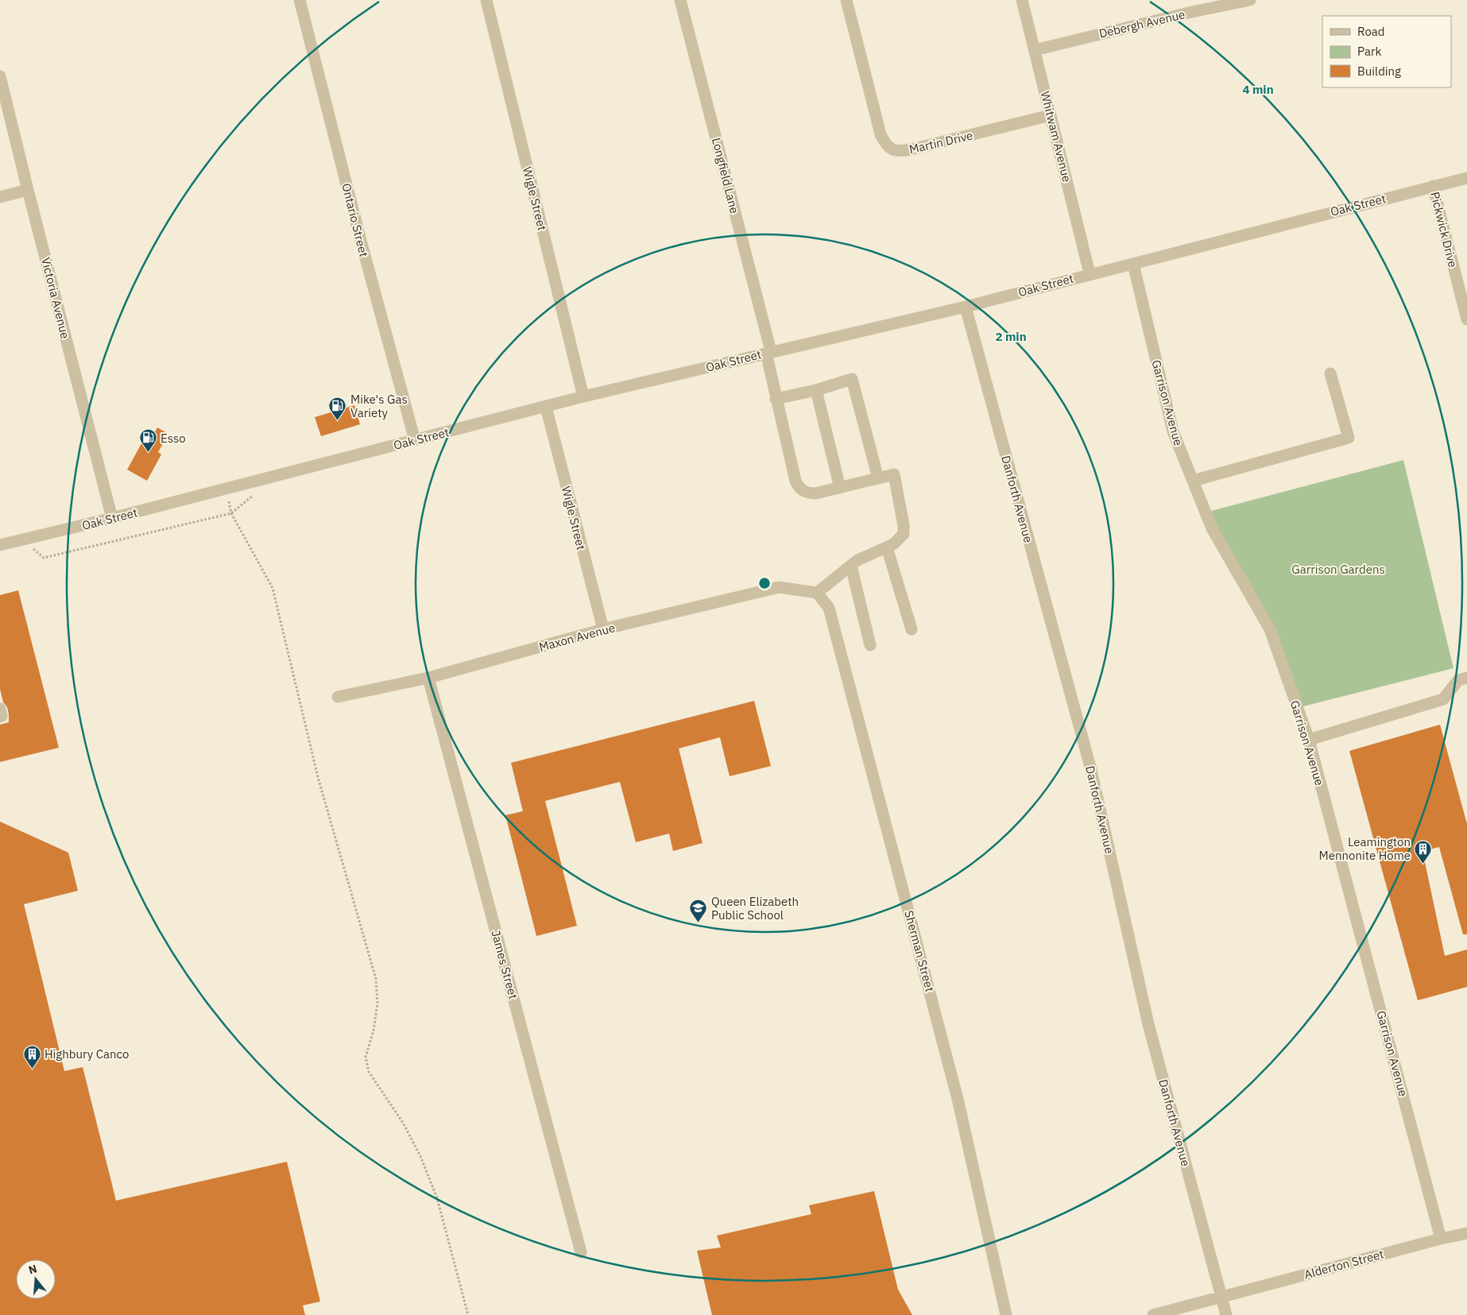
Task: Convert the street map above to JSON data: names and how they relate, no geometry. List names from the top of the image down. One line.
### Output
{"streets":{"street":["Debergh Avenue","Whitwam Avenue","Martin Drive","Longfield Lane","Wigle Street","Oak Street","Ontario Street","Pickwick Drive","Victoria Avenue","Garrison Avenue","Danforth Avenue","Maxon Avenue","Sherman Street","James Street","Alderton Street"]},"crossings":[["Debergh Avenue","Whitwam Avenue"],["Whitwam Avenue","Martin Drive"],["Whitwam Avenue","Oak Street"],["Longfield Lane","Oak Street"],["Wigle Street","Oak Street"],["Wigle Street","Maxon Avenue"],["Oak Street","Ontario Street"],["Oak Street","Pickwick Drive"],["Oak Street","Victoria Avenue"],["Oak Street","Garrison Avenue"],["Oak Street","Danforth Avenue"],["Garrison Avenue","Alderton Street"],["Danforth Avenue","Alderton Street"],["Maxon Avenue","Sherman Street"],["Maxon Avenue","James Street"]],"parks":["Garrison Gardens"],"places":{"fuel station":["Mike's Gas Variety","Esso"],"building":["Leamington Mennonite Home","Highbury Canco"],"school or university":["Queen Elizabeth Public School"]},"legend":["Road","Park","Building"],"north":"top","rings":["4 min","2 min"]}
